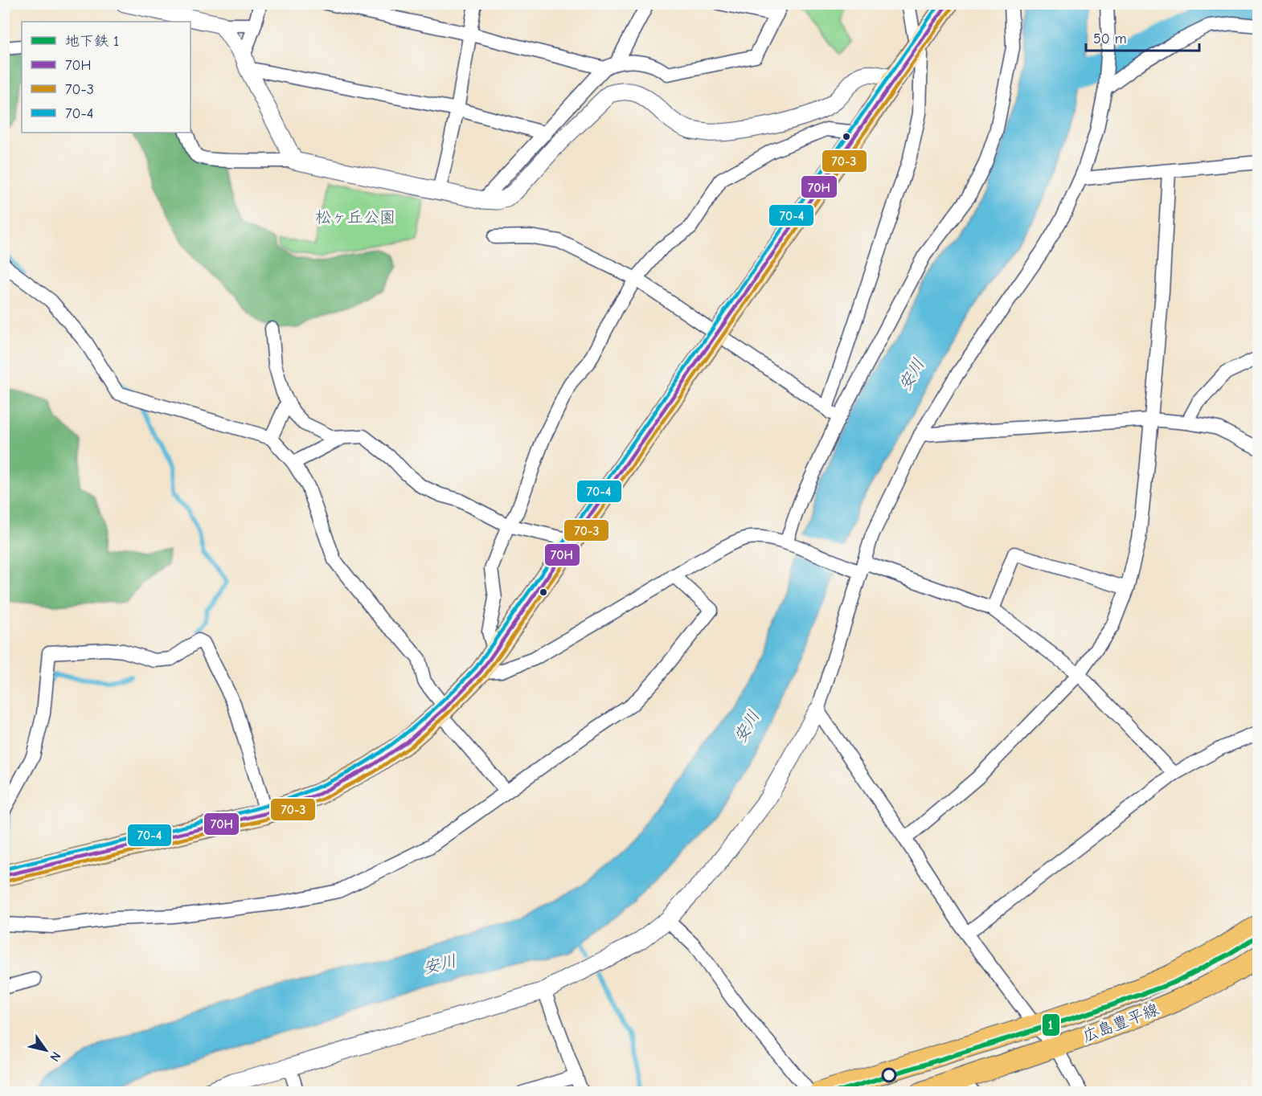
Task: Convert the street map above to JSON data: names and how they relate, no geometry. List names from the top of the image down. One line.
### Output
{"streets":{"main road":["広島豊平線"]},"water":["安川"],"parks":["松ヶ丘公園"],"lines":["transit line 70H","transit line 70-4","transit line 70-3","metro line 1"],"legend":["地下鉄 1","70H","70-3","70-4"],"scale_bar":"50 m","north":"bottom right"}
